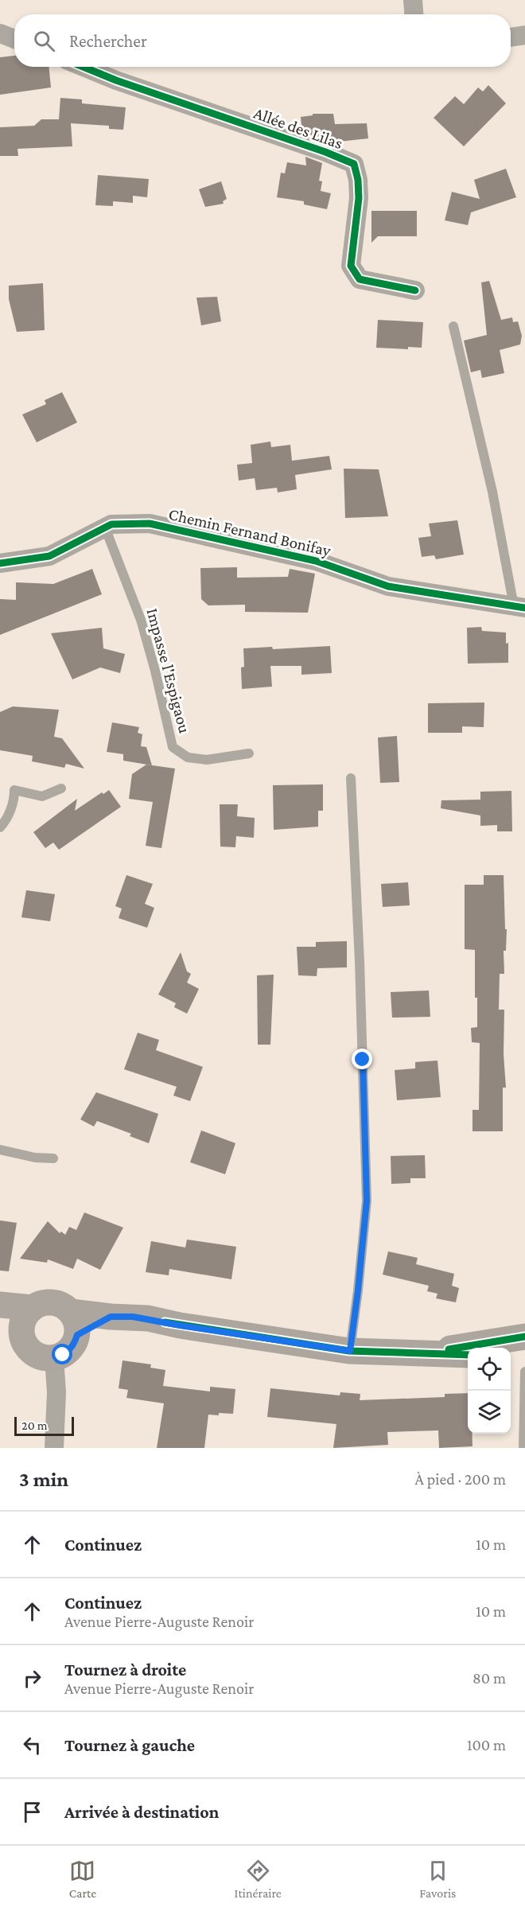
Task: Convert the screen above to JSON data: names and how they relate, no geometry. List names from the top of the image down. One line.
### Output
{"streets":{"street":["Allée des Lilas","Chemin Fernand Bonifay"],"lane":["Impasse l'Espigaou"]},"crossings":[["Chemin Fernand Bonifay","Impasse l'Espigaou"]],"scale_bar":"20 m","page":{"search":"Rechercher","scale":"20 m","heading":["3 min","À pied · 200 m"],"list":[["Continuez","10 m"],["Continuez","Avenue Pierre-Auguste Renoir","10 m"],["Tournez à droite","Avenue Pierre-Auguste Renoir","80 m"],["Tournez à gauche","100 m"],"Arrivée à destination"],"nav":["Carte","Itinéraire","Favoris"]}}
